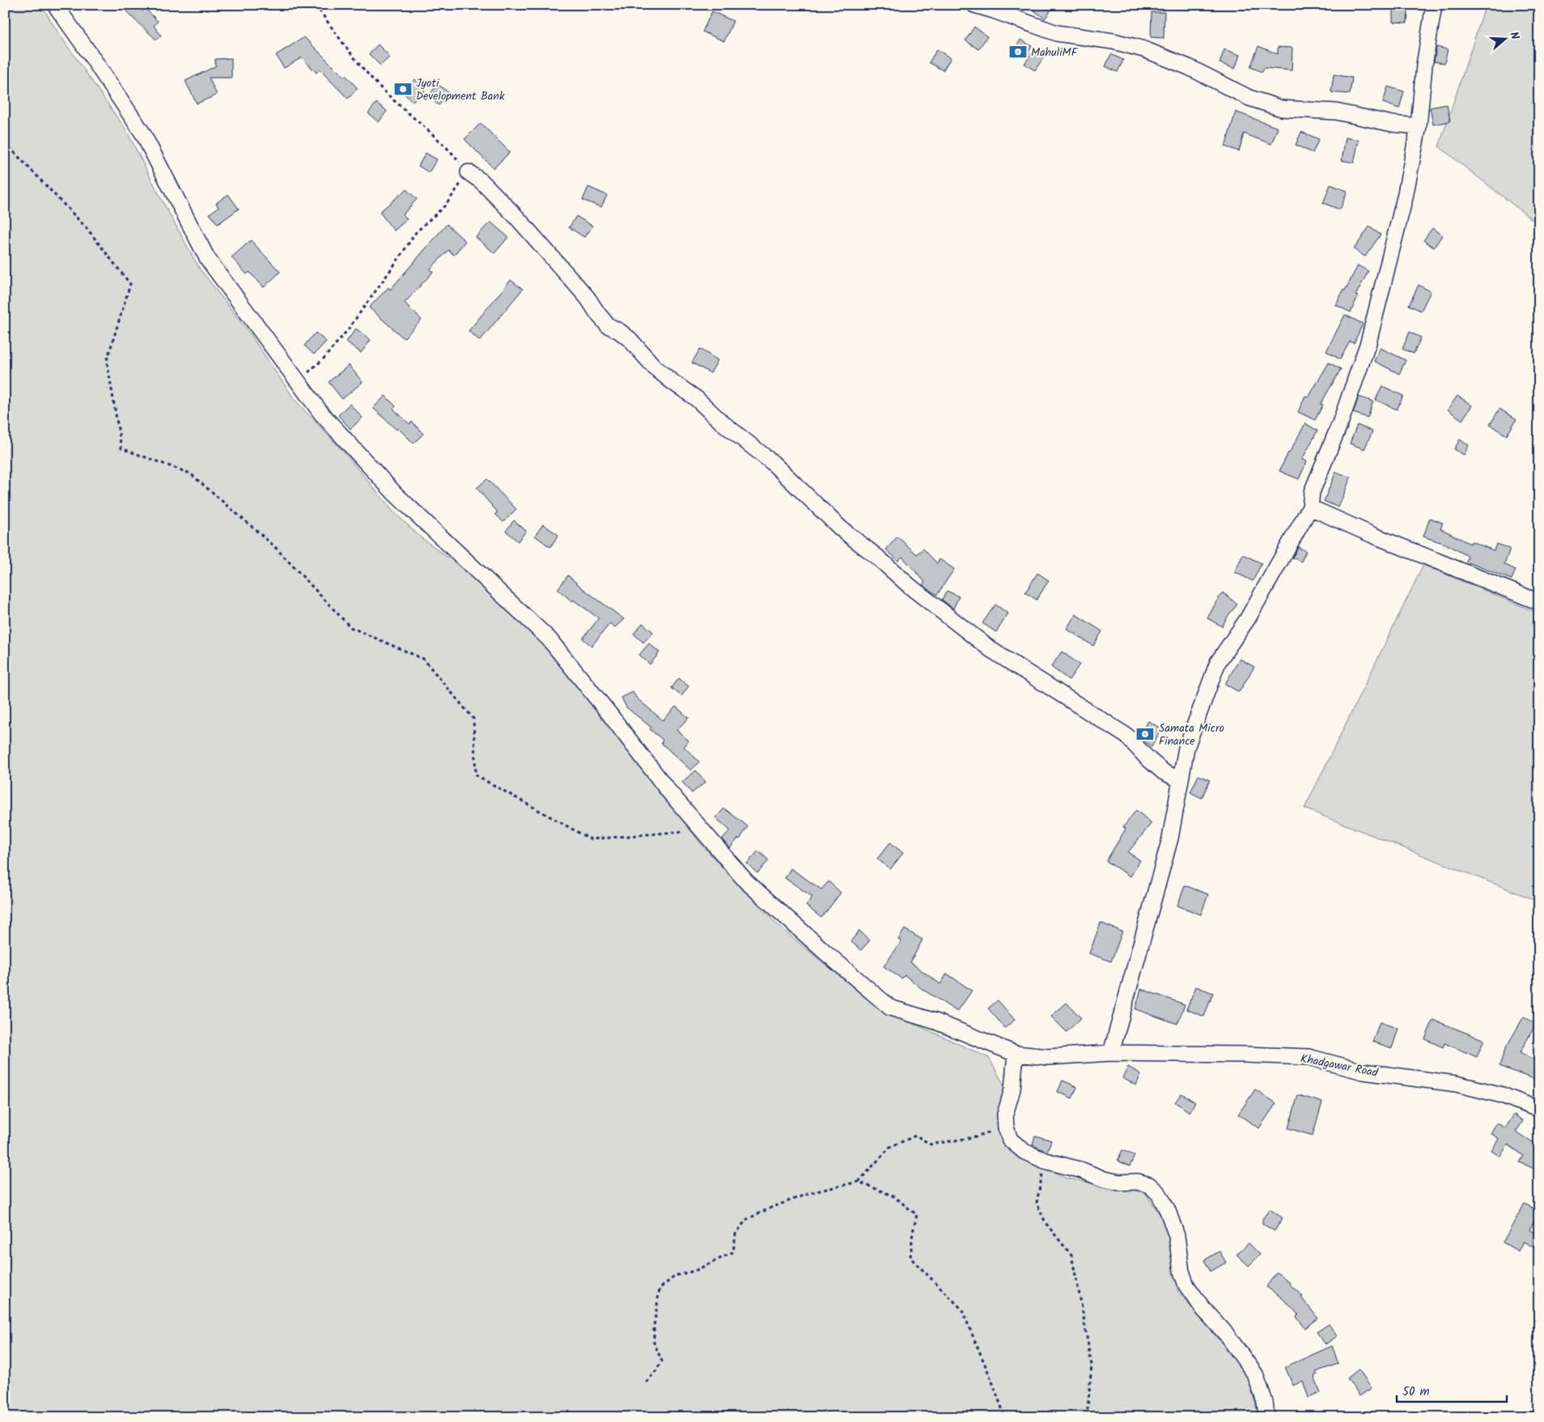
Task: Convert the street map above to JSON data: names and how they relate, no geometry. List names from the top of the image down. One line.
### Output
{"streets":{"street":["Khadgawar Road"]},"places":{"bank":["MahuliMF","Jyoti Development Bank","Samata Micro Finance"]},"scale_bar":"50 m","north":"right"}
